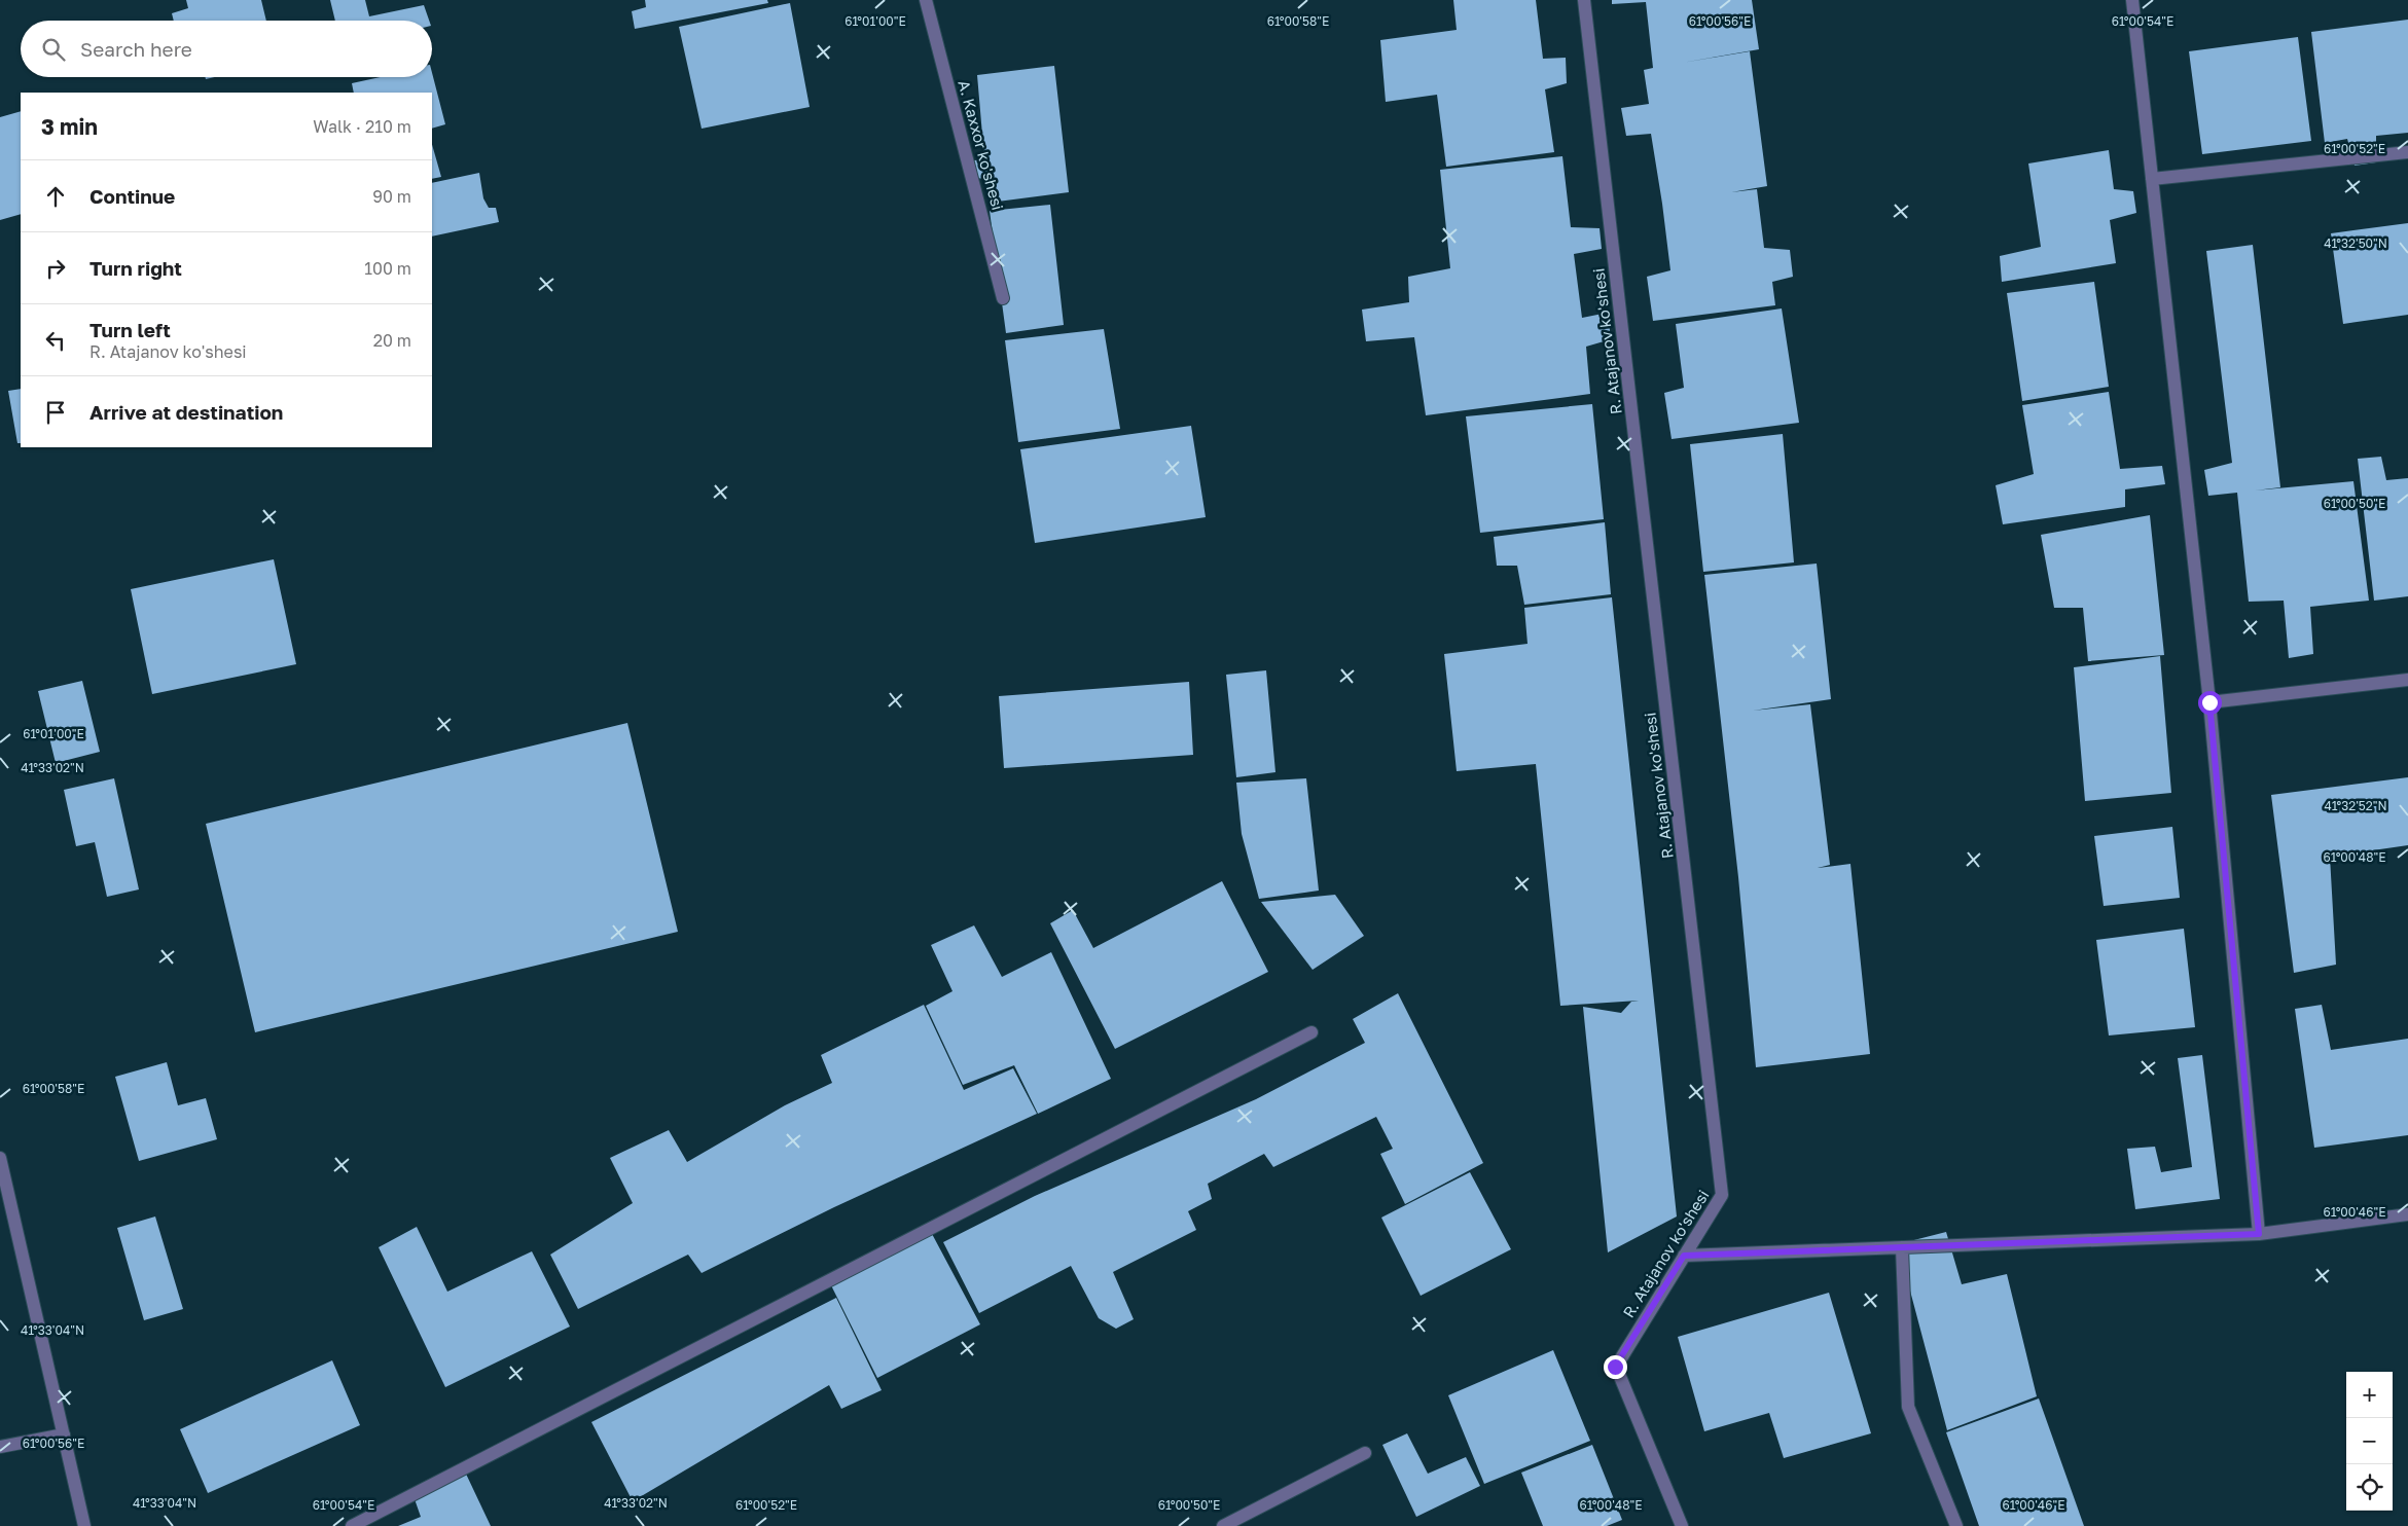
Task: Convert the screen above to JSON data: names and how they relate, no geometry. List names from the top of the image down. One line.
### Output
{"streets":{"street":["A. Kaxxor ko'shesi","R. Atajanov ko'shesi"]},"page":{"search":"Search here","heading":["3 min","Walk · 210 m"],"list":[["Continue","90 m"],["Turn right","100 m"],["Turn left","R. Atajanov ko'shesi","20 m"],"Arrive at destination"],"map_buttons":["+","−"]},"coordinates":["61°00'56\"E","61°01'00\"E","61°00'58\"E","61°00'54\"E","61°00'52\"E","41°32'50\"N","61°00'50\"E","41°33'02\"N","41°32'52\"N","61°00'48\"E","61°00'46\"E","41°33'04\"N"]}
